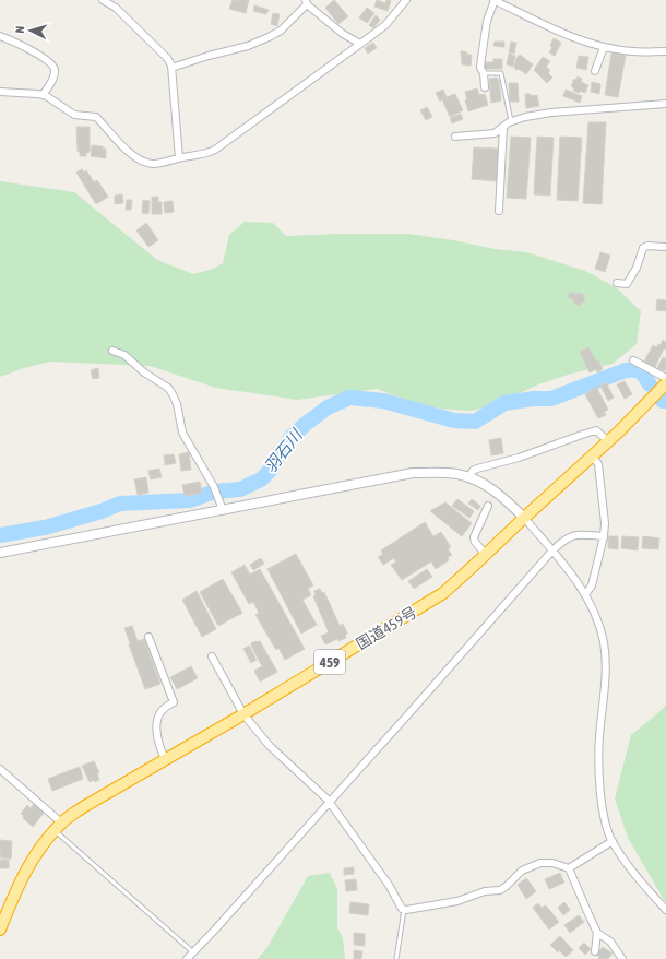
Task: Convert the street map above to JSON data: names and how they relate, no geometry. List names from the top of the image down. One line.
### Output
{"streets":{"highway":["国道459号","459"]},"water":["羽石川"],"north":"left"}
